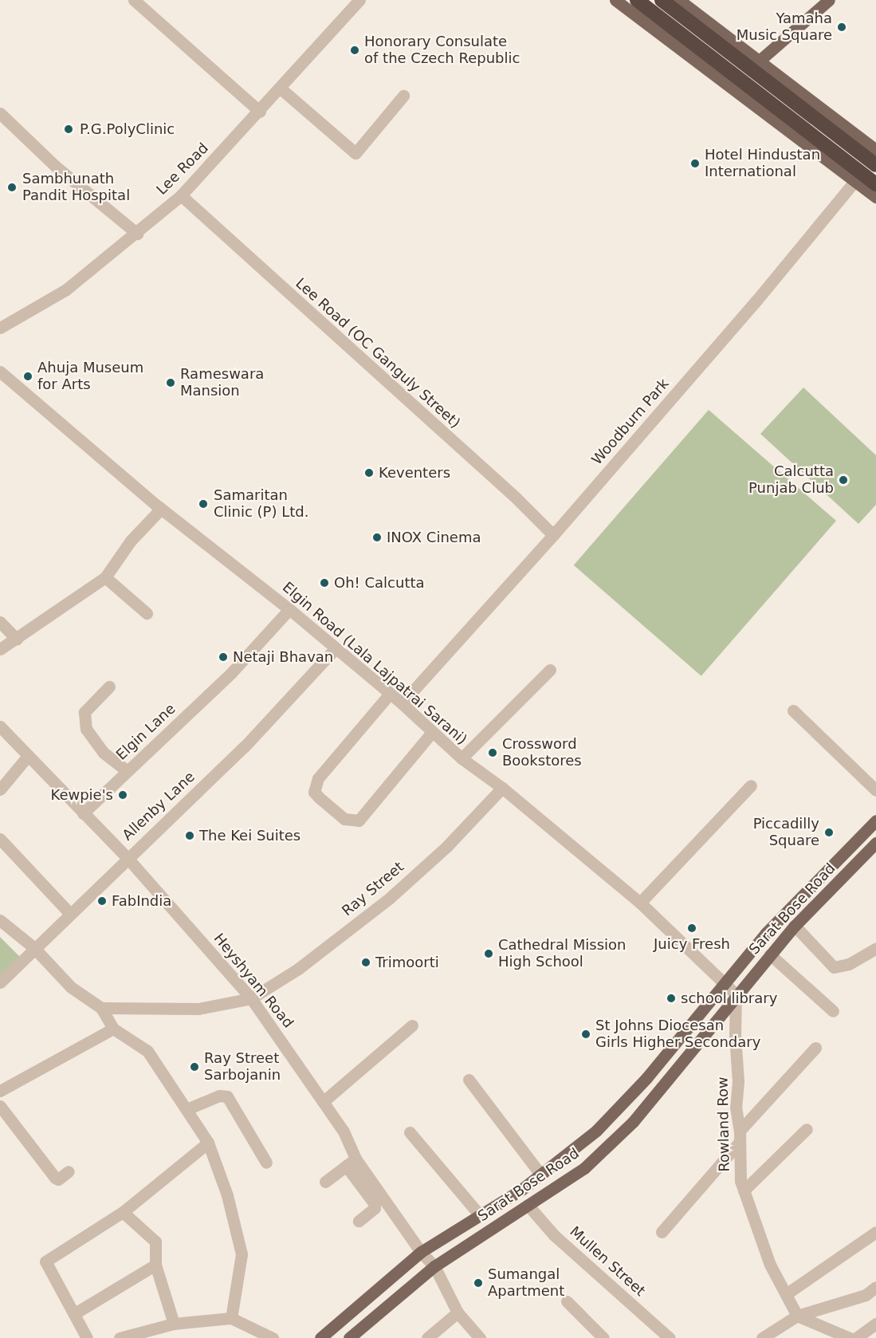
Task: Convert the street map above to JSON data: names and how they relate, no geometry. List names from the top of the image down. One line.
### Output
{"streets":{"main road":["Sarat Bose Road"],"street":["Lee Road","Lee Road (OC Ganguly Street)","Woodburn Park","Elgin Road (Lala Lajpatrai Sarani)","Elgin Lane","Allenby Lane","Ray Street","Heyshyam Road","Rowland Row","Mullen Street"]},"crossings":[["Lee Road","Lee Road (OC Ganguly Street)"],["Lee Road (OC Ganguly Street)","Woodburn Park"],["Woodburn Park","Elgin Road (Lala Lajpatrai Sarani)"],["Elgin Road (Lala Lajpatrai Sarani)","Elgin Lane"],["Elgin Road (Lala Lajpatrai Sarani)","Allenby Lane"],["Elgin Road (Lala Lajpatrai Sarani)","Ray Street"],["Elgin Lane","Heyshyam Road"],["Allenby Lane","Heyshyam Road"],["Ray Street","Heyshyam Road"],["Sarat Bose Road","Heyshyam Road"],["Sarat Bose Road","Rowland Row"],["Sarat Bose Road","Mullen Street"]],"places":["Yamaha Music Square","Honorary Consulate of the Czech Republic","P.G.PolyClinic","Hotel Hindustan International","Sambhunath Pandit Hospital","Ahuja Museum for Arts","Rameswara Mansion","Keventers","Calcutta Punjab Club","Samaritan Clinic (P) Ltd.","INOX Cinema","Oh! Calcutta","Netaji Bhavan","Crossword Bookstores","Kewpie's","Piccadilly Square","The Kei Suites","FabIndia","Juicy Fresh","Cathedral Mission High School","Trimoorti","school library","St Johns Diocesan Girls Higher Secondary","Ray Street Sarbojanin","Sumangal Apartment"]}
